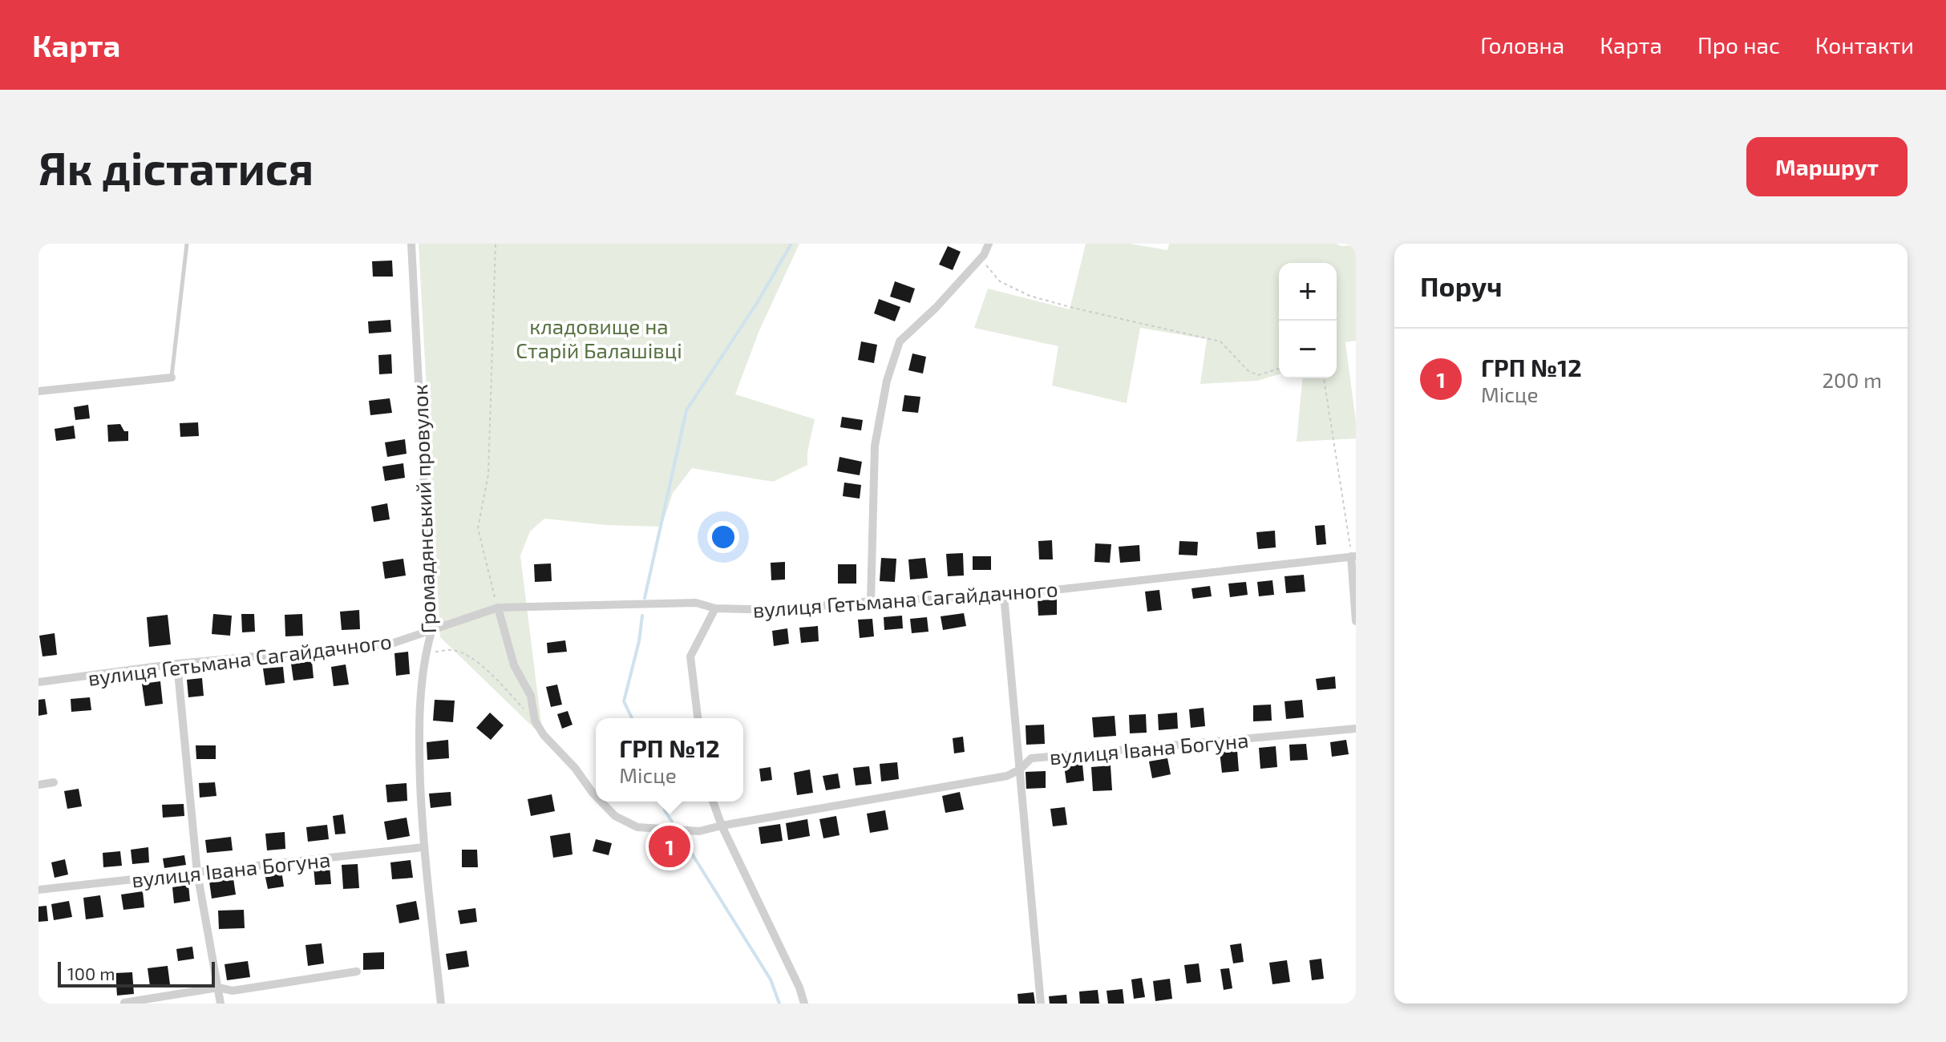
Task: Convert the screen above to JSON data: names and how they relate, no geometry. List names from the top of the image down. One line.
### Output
{"streets":{"street":["Громадянський провулок","вулиця Гетьмана Сагайдачного","вулиця Івана Богуна"]},"crossings":[["Громадянський провулок","вулиця Гетьмана Сагайдачного"],["Громадянський провулок","вулиця Івана Богуна"]],"parks":["кладовище на Старій Балашівці"],"scale_bar":"100 m","page":{"header":"Карта","nav":["Головна","Карта","Про нас","Контакти"],"buttons":"Маршрут","title":"Як дістатися","heading":"Поруч","map_buttons":["+","−"],"list":[{"mark":"1","name":"ГРП №12","note":"Місце","value":"200 m"}],"popup":["ГРП №12","Місце"],"pins":"1","scale":"100 m"}}
